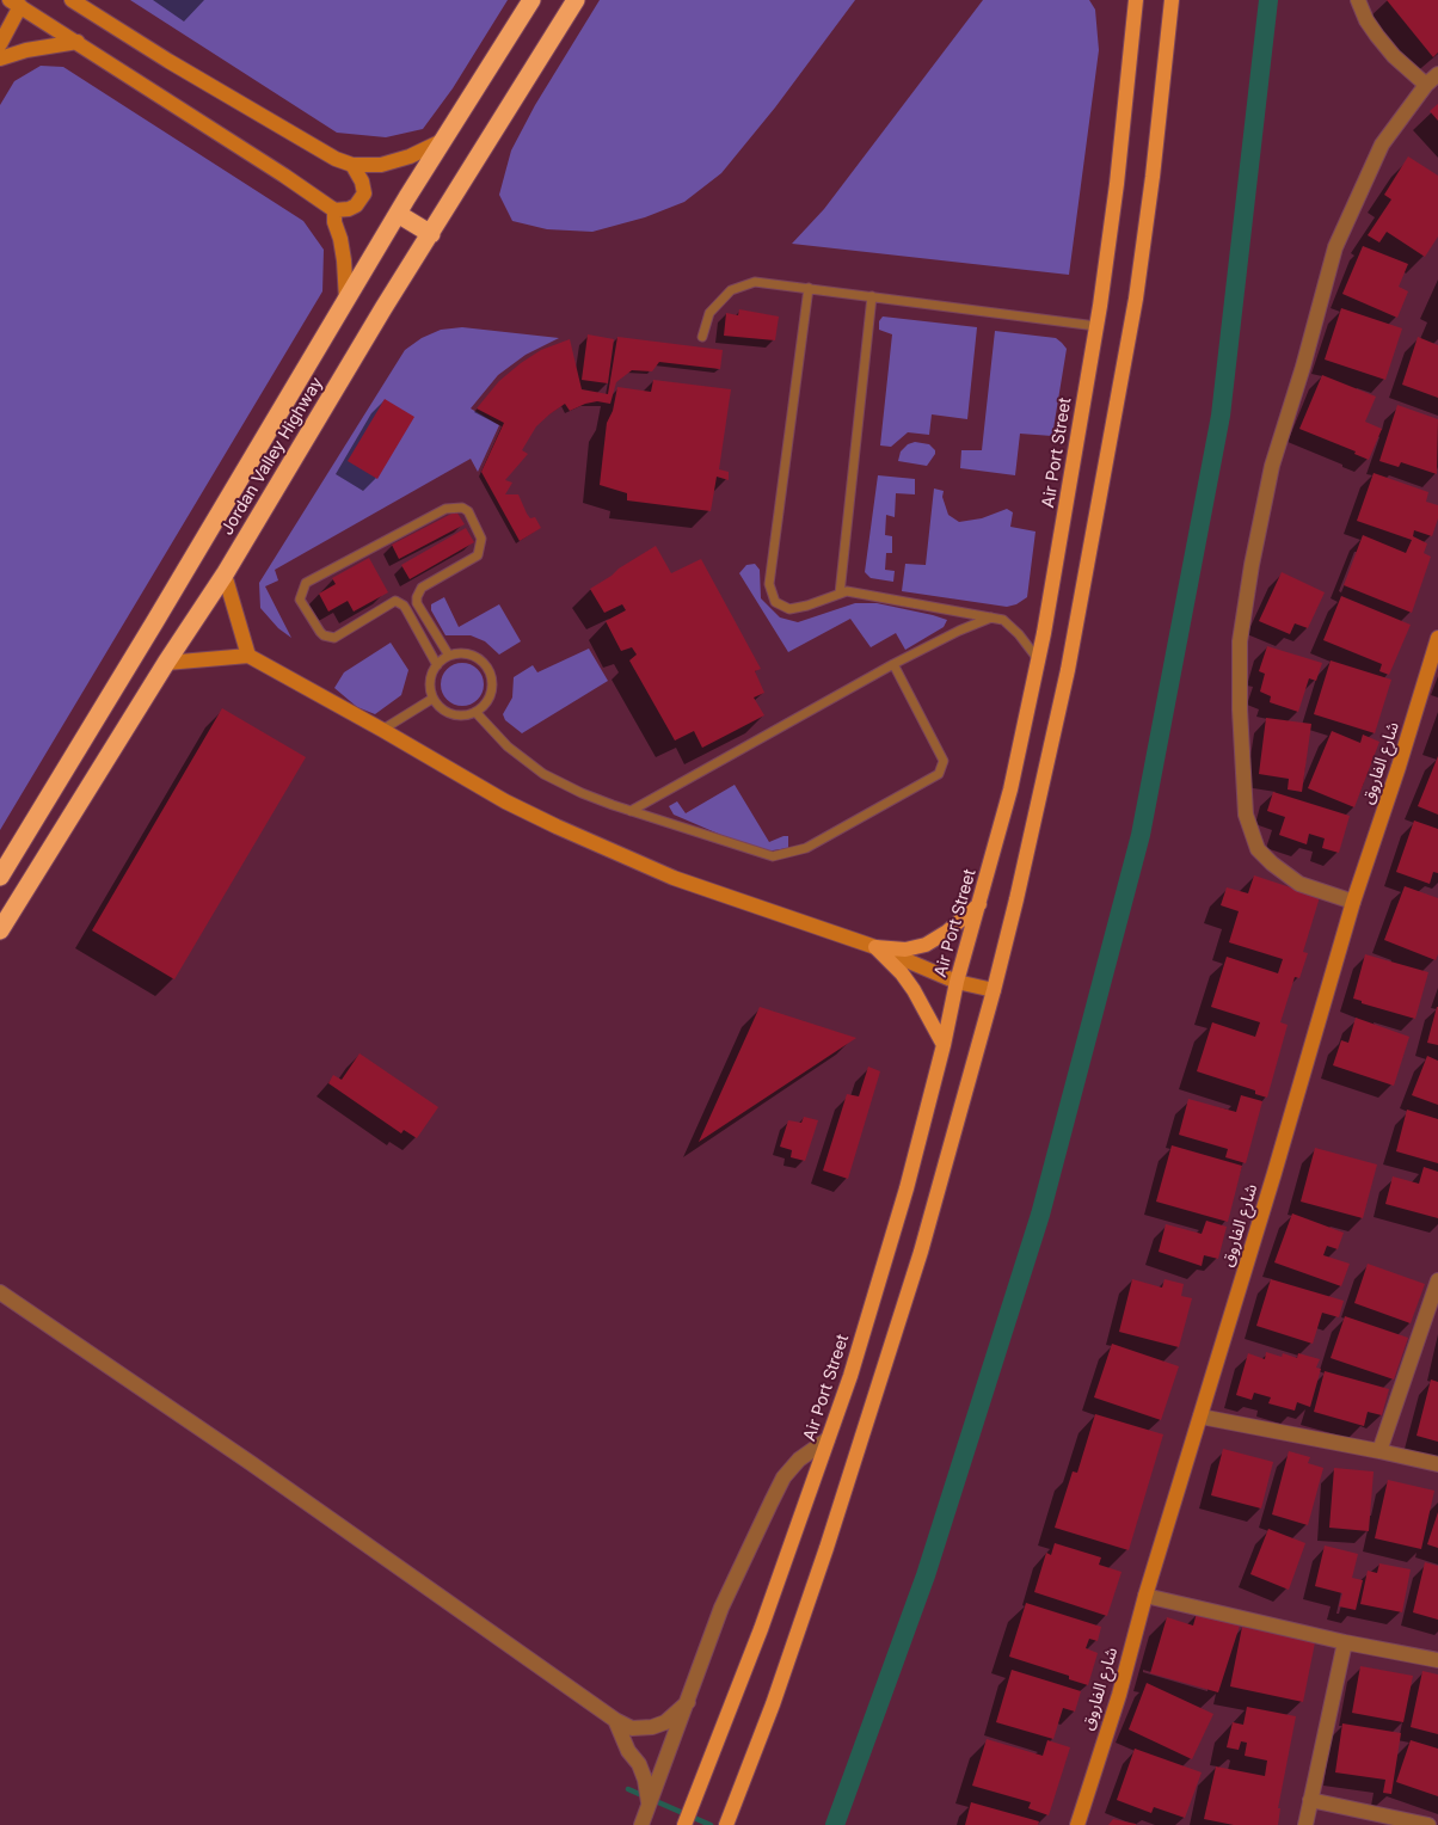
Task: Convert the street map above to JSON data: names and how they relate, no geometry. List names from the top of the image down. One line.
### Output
{"streets":{"highway":["Jordan Valley Highway"],"main road":["Air Port Street","شارع الفاروق"]}}
